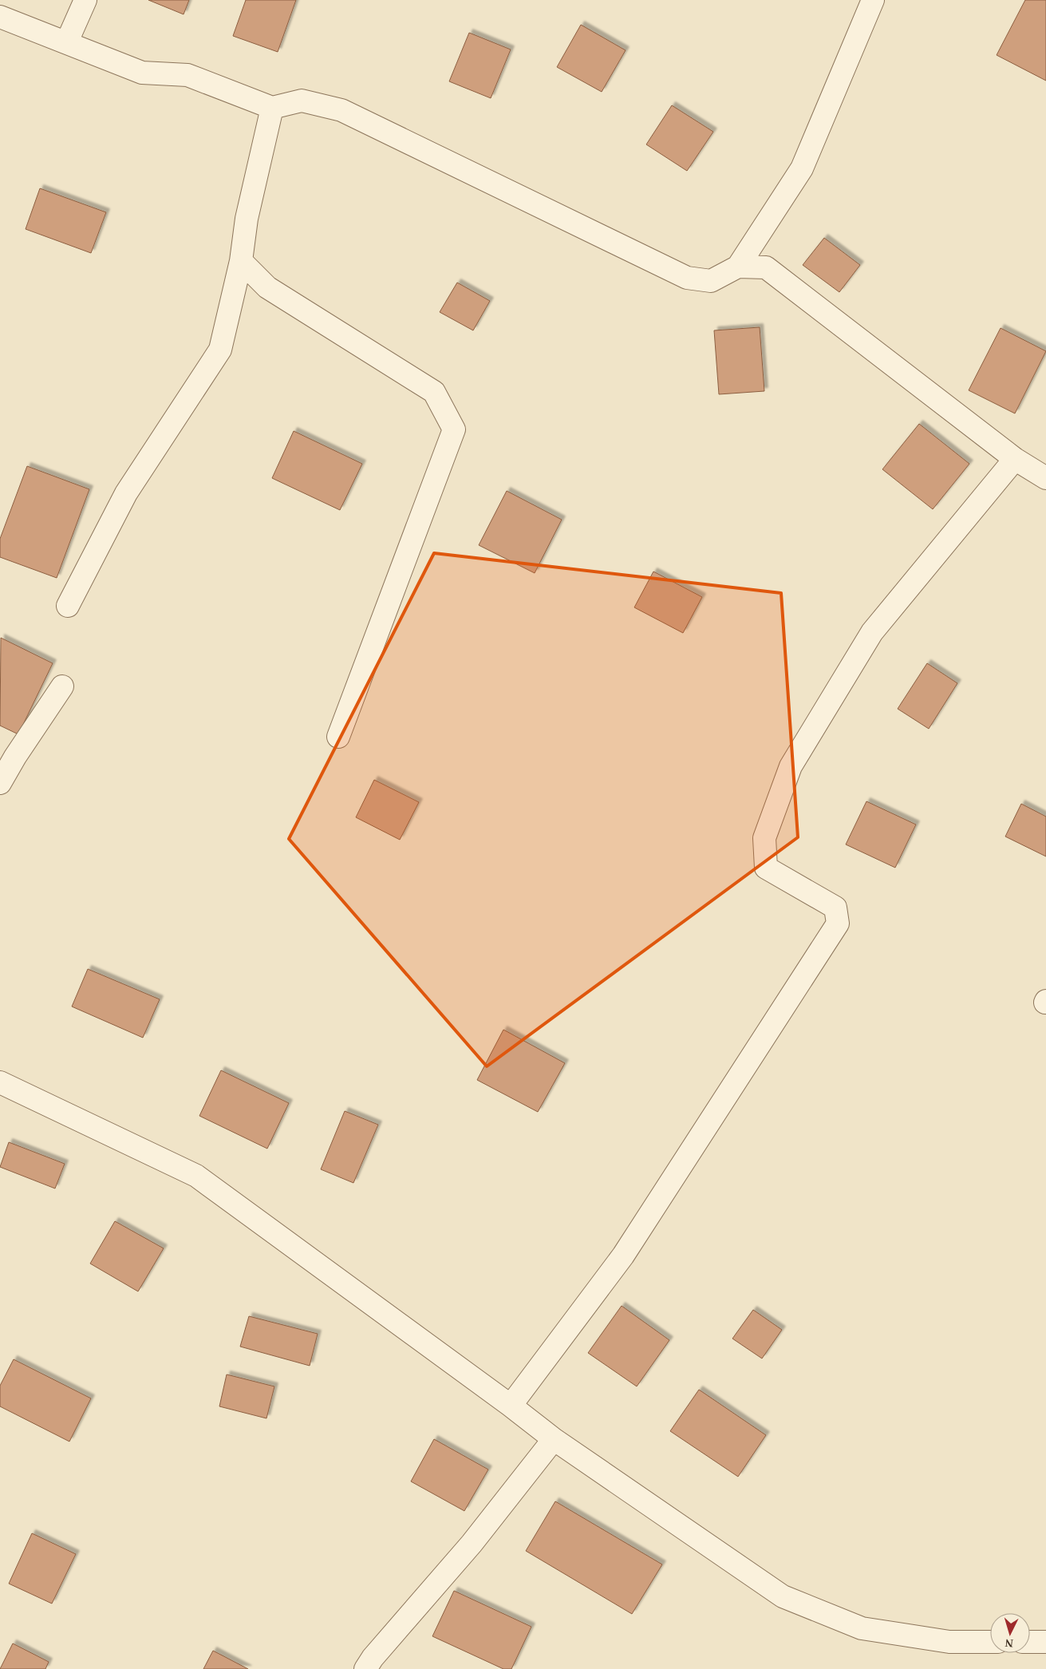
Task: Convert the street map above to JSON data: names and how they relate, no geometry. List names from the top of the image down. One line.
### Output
{"north":"bottom"}
